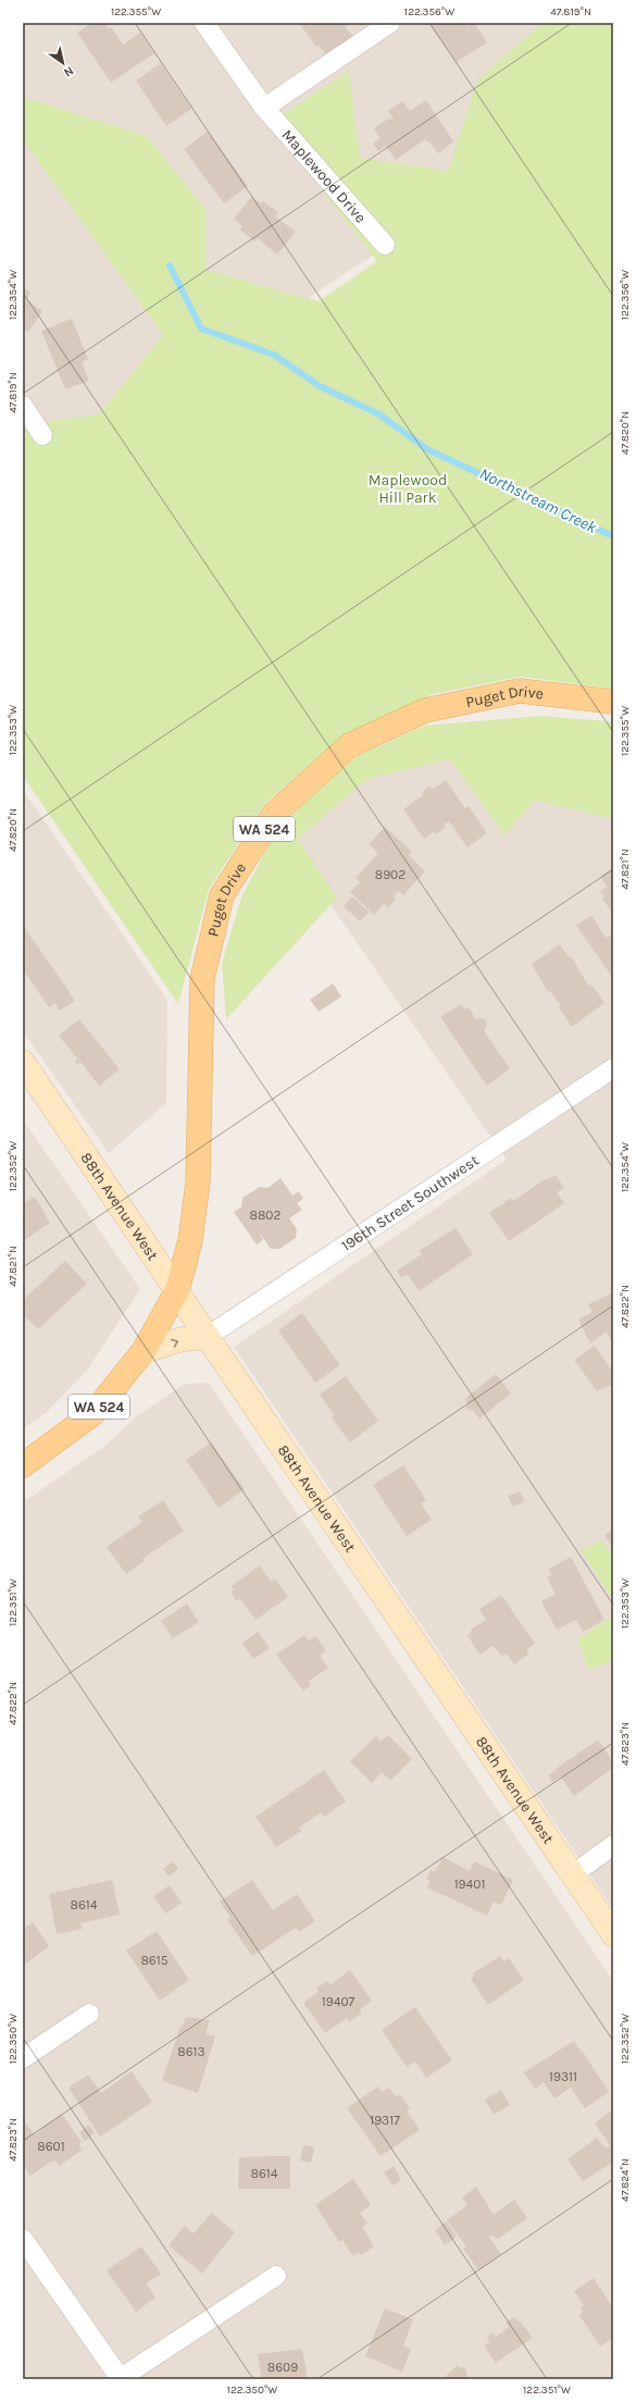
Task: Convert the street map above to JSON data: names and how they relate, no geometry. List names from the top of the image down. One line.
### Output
{"streets":{"main road":["Puget Drive","WA 524"],"street":["Maplewood Drive","196th Street Southwest","88th Avenue West"]},"crossings":[["Puget Drive","WA 524"],["Puget Drive","88th Avenue West"],["WA 524","88th Avenue West"],["196th Street Southwest","88th Avenue West"]],"water":["Northstream Creek"],"parks":["Maplewood Hill Park"],"house_numbers":["8902","8802","19401","8614","8615","19407","8613","19311","19317","8601","8614","8609"],"north":"bottom right","coordinates":["122.355°W","122.356°W","47.819°N","122.354°W","47.820°N","122.353°W","47.821°N","122.352°W","47.822°N","122.351°W","47.823°N","122.350°W","47.824°N"]}
